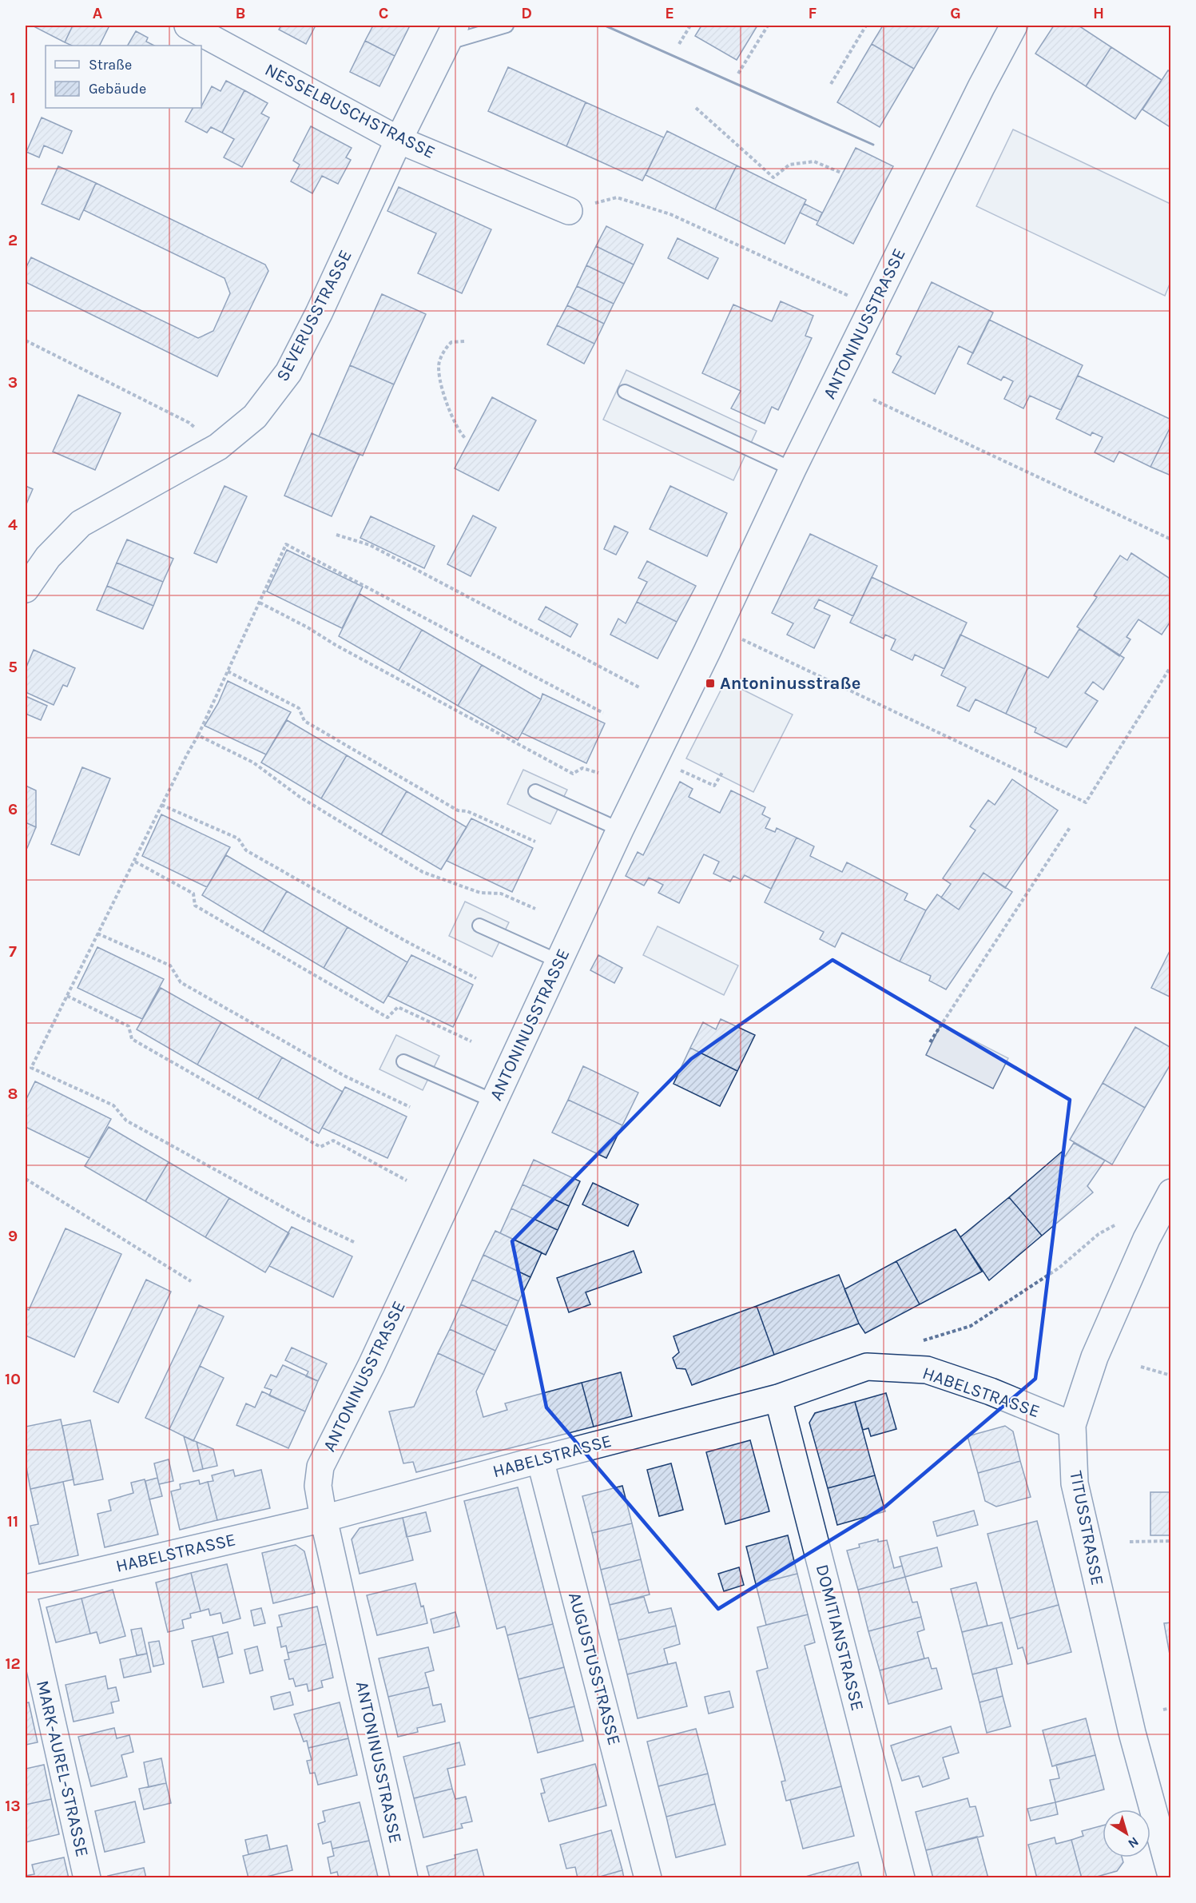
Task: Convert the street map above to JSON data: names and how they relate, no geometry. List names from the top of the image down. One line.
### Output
{"streets":{"street":["NESSELBUSCHSTRASSE","SEVERUSSTRASSE","ANTONINUSSTRASSE","HABELSTRASSE","TITUSSTRASSE","DOMITIANSTRASSE","AUGUSTUSSTRASSE","MARK-AUREL-STRASSE"]},"crossings":[["NESSELBUSCHSTRASSE","SEVERUSSTRASSE"],["ANTONINUSSTRASSE","HABELSTRASSE"],["HABELSTRASSE","TITUSSTRASSE"],["HABELSTRASSE","DOMITIANSTRASSE"],["HABELSTRASSE","AUGUSTUSSTRASSE"]],"places":{"transit":["Antoninusstraße"]},"legend":["Straße","Gebäude"],"north":"bottom right","grid":{"columns":["A","B","C","D","E","F","G","H"],"rows":["1","2","3","4","5","6","7","8","9","10","11","12","13"]}}
